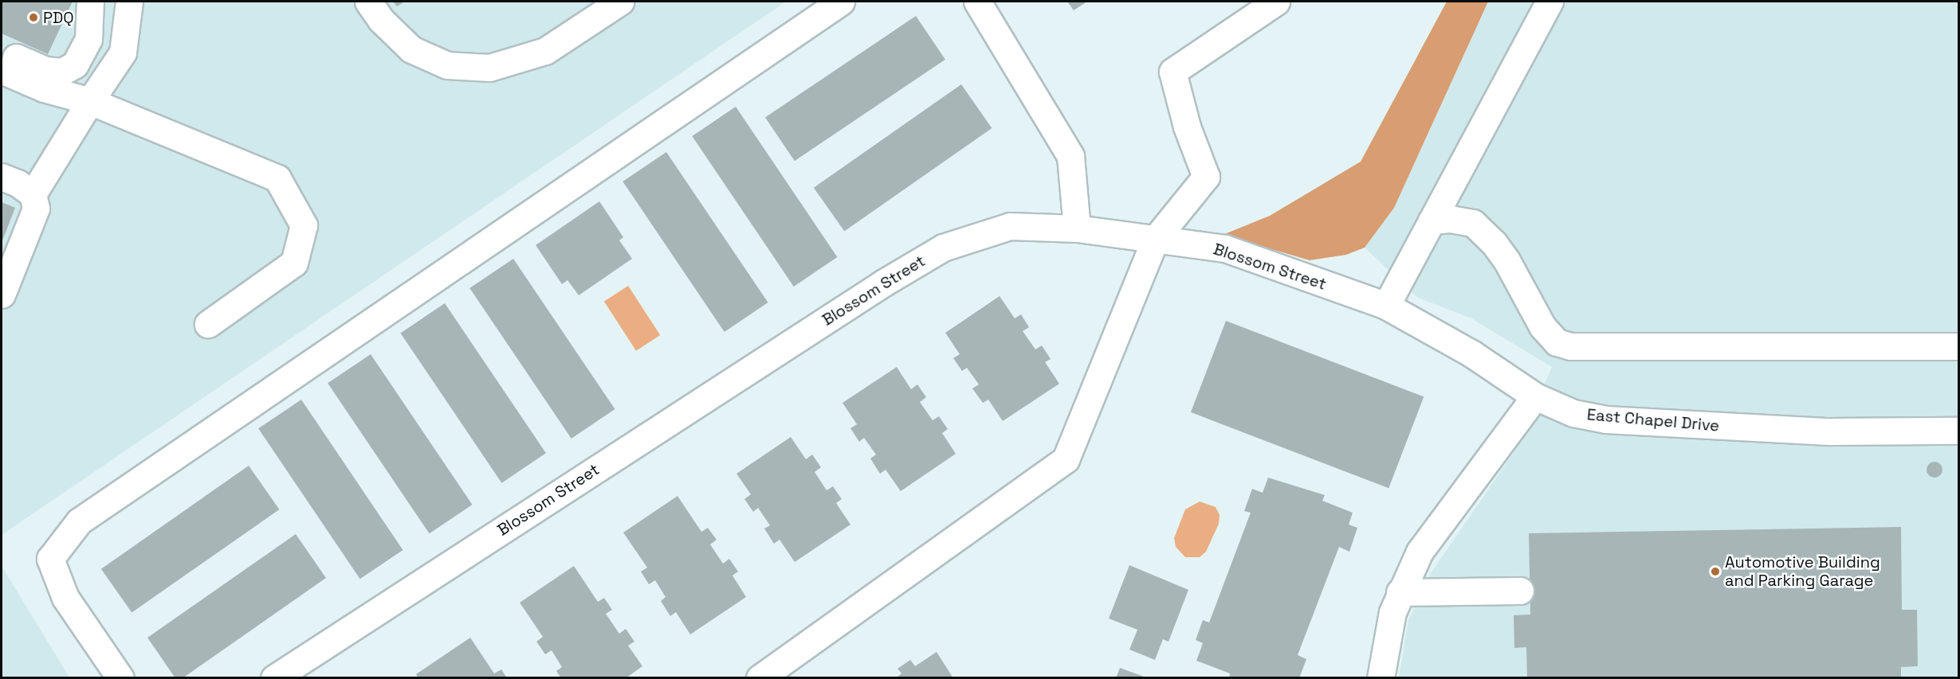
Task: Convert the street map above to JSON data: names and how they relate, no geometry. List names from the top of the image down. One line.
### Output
{"streets":{"street":["Blossom Street","East Chapel Drive"]},"crossings":[["Blossom Street","East Chapel Drive"]],"places":["PDQ","Automotive Building and Parking Garage"]}
